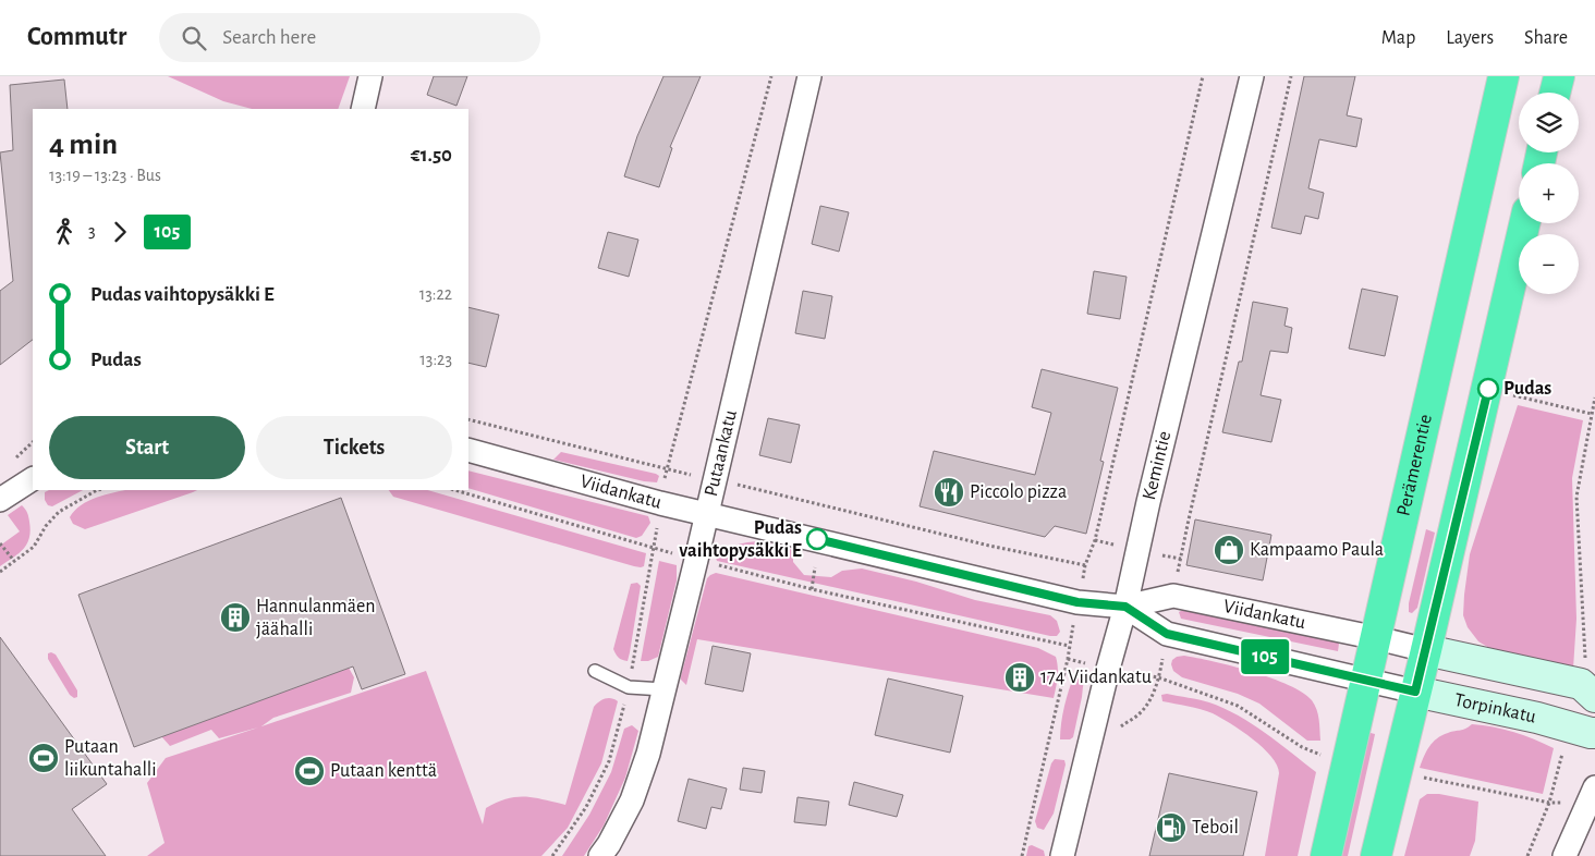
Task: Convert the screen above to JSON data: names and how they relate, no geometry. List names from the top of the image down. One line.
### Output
{"streets":{"highway":["Perämerentie"],"street":["Putaankatu","Kemintie","Viidankatu","Torpinkatu"]},"crossings":[["Putaankatu","Viidankatu"],["Kemintie","Viidankatu"],["Perämerentie","Viidankatu"],["Perämerentie","Torpinkatu"],["Viidankatu","Torpinkatu"]],"places":{"other":["Pudas","Pudas vaihtopysäkki E"],"restaurant":["Piccolo pizza"],"shop":["Kampaamo Paula"],"building":["Hannulanmäen jäähalli","174 Viidankatu"],"sports":["Putaan liikuntahalli","Putaan kenttä"],"fuel station":["Teboil"]},"lines":["bus line 105"],"page":{"header":"Commutr","search":"Search here","nav":["Map","Layers","Share"],"on_map":"105","map_buttons":["+","−"],"heading":["4 min","13:19 – 13:23 · Bus","€1.50"],"legs":["3","105"],"list":[{"name":"Pudas vaihtopysäkki E","value":"13:22"},{"name":"Pudas","value":"13:23"}],"buttons":["Start","Tickets"]}}
